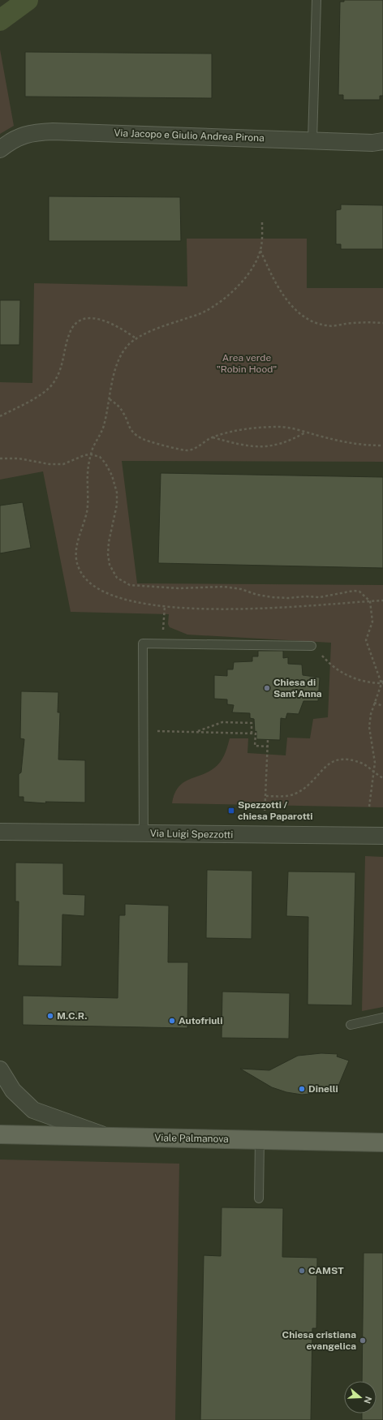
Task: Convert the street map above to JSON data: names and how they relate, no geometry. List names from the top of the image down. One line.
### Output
{"streets":{"main road":["Viale Palmanova"],"street":["Via Jacopo e Giulio Andrea Pirona","Via Luigi Spezzotti"]},"parks":["Area verde \"Robin Hood\""],"places":{"other":["Chiesa di Sant'Anna","M.C.R.","Autofriuli","Dinelli","CAMST","Chiesa cristiana evangelica"],"transit":["Spezzotti / chiesa Paparotti"]},"north":"right"}
